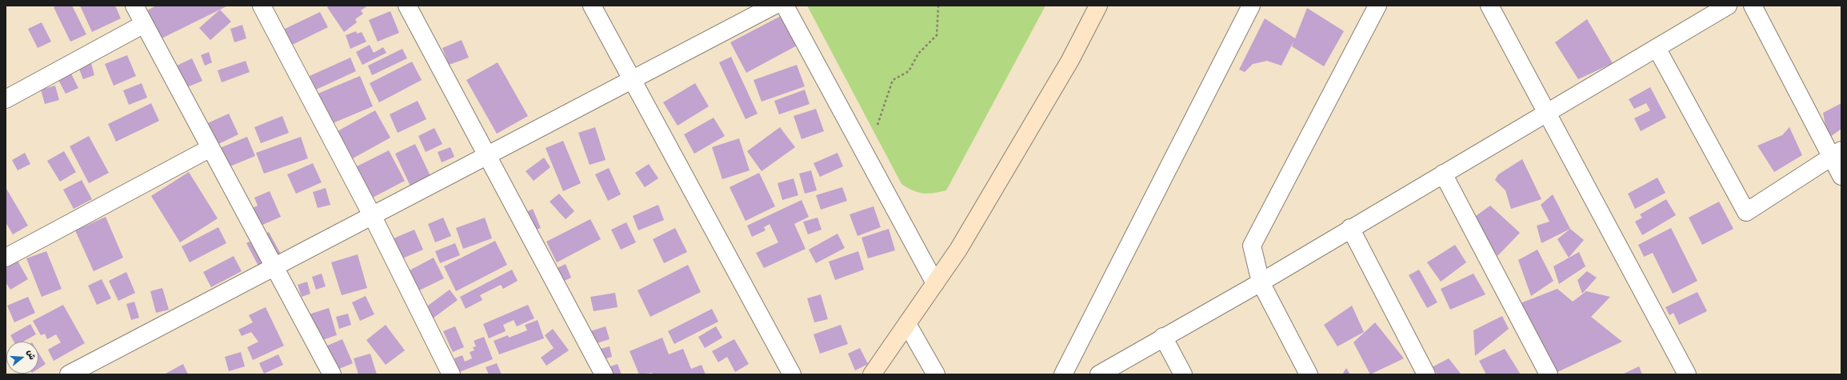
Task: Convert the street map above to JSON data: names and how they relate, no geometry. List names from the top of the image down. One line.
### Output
{"north":"right"}
